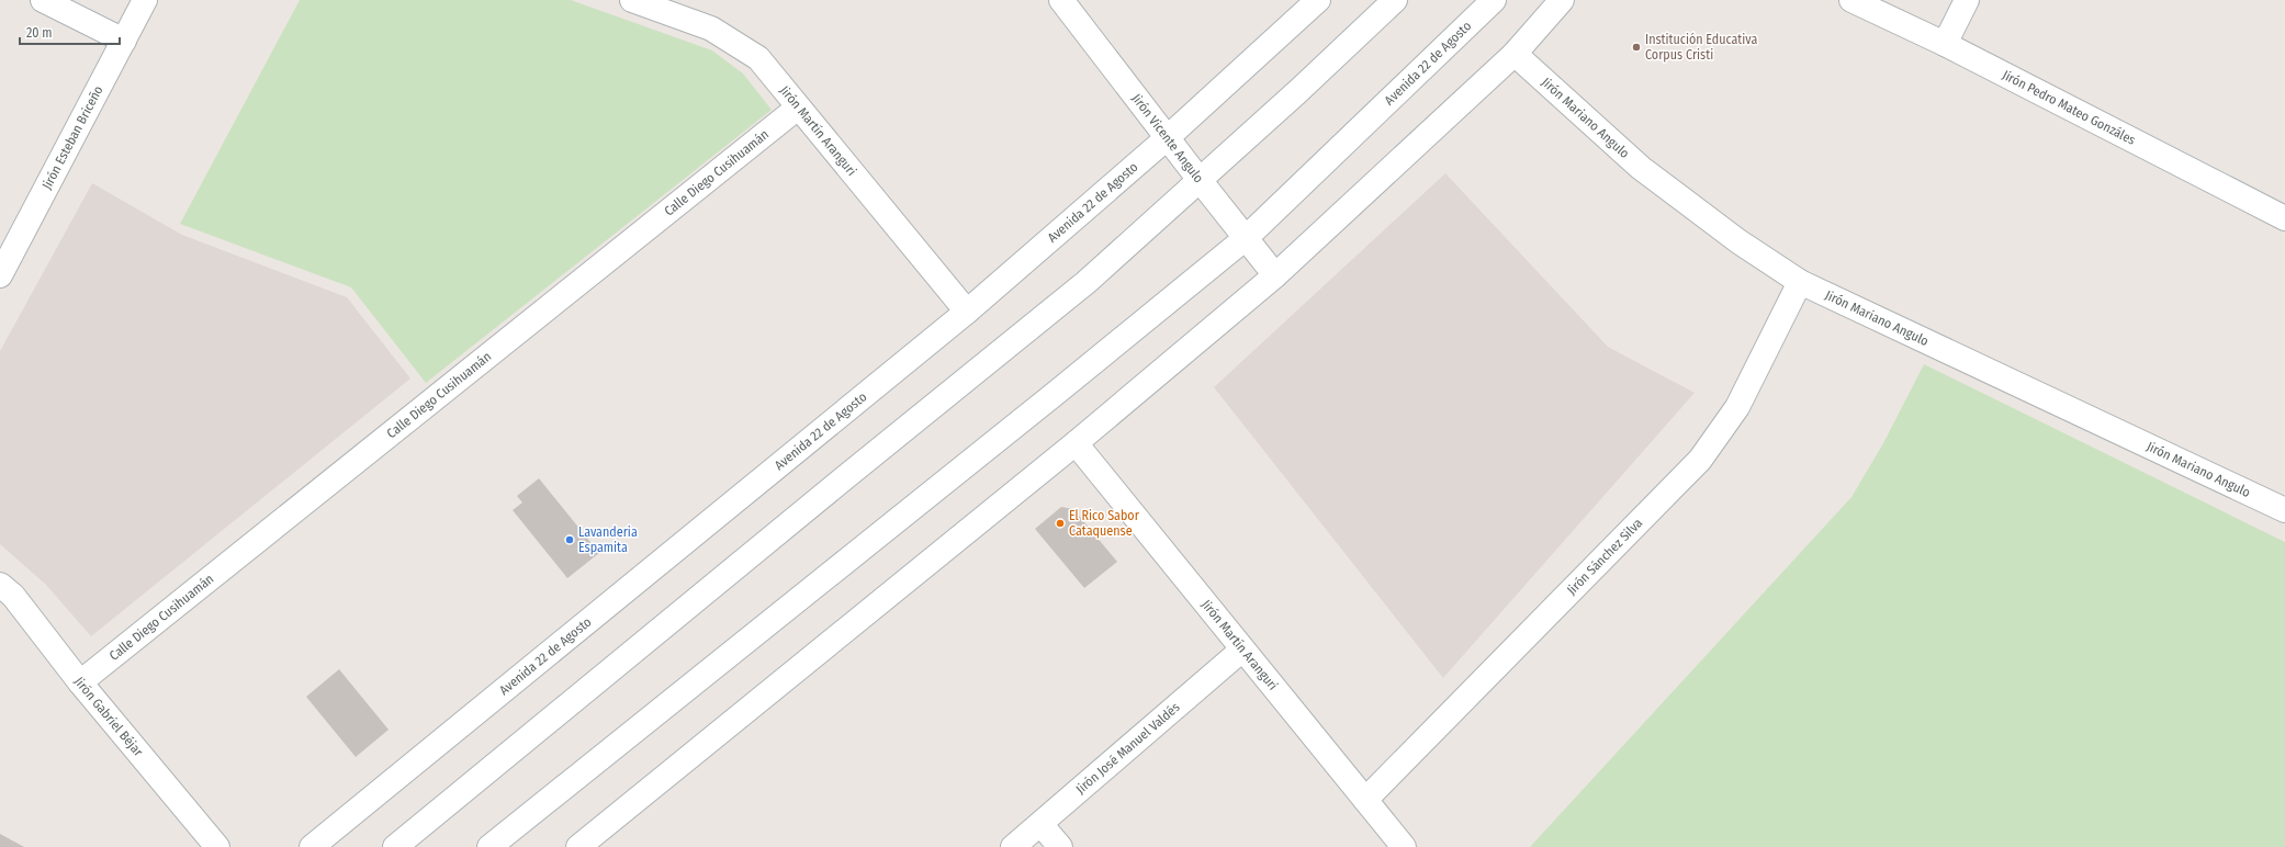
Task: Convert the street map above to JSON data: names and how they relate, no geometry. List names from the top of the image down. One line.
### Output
{"streets":{"street":["Avenida 22 de Agosto","Jirón Pedro Mateo Gonzáles","Jirón Mariano Angulo","Jirón Martín Aranguri","Jirón Esteban Briceño","Jirón Vicente Angulo","Calle Diego Cusihuamán","Jirón Sánchez Silva","Jirón Gabriel Béjar","Jirón José Manuel Valdés"]},"crossings":[["Avenida 22 de Agosto","Jirón Martín Aranguri"],["Avenida 22 de Agosto","Jirón Vicente Angulo"],["Jirón Mariano Angulo","Jirón Sánchez Silva"],["Jirón Martín Aranguri","Calle Diego Cusihuamán"],["Jirón Martín Aranguri","Jirón Sánchez Silva"],["Jirón Martín Aranguri","Jirón José Manuel Valdés"],["Calle Diego Cusihuamán","Jirón Gabriel Béjar"]],"places":["Institución Educativa Corpus Cristi","El Rico Sabor Cataquense","Lavanderia Espamita"],"scale_bar":"20 m"}
